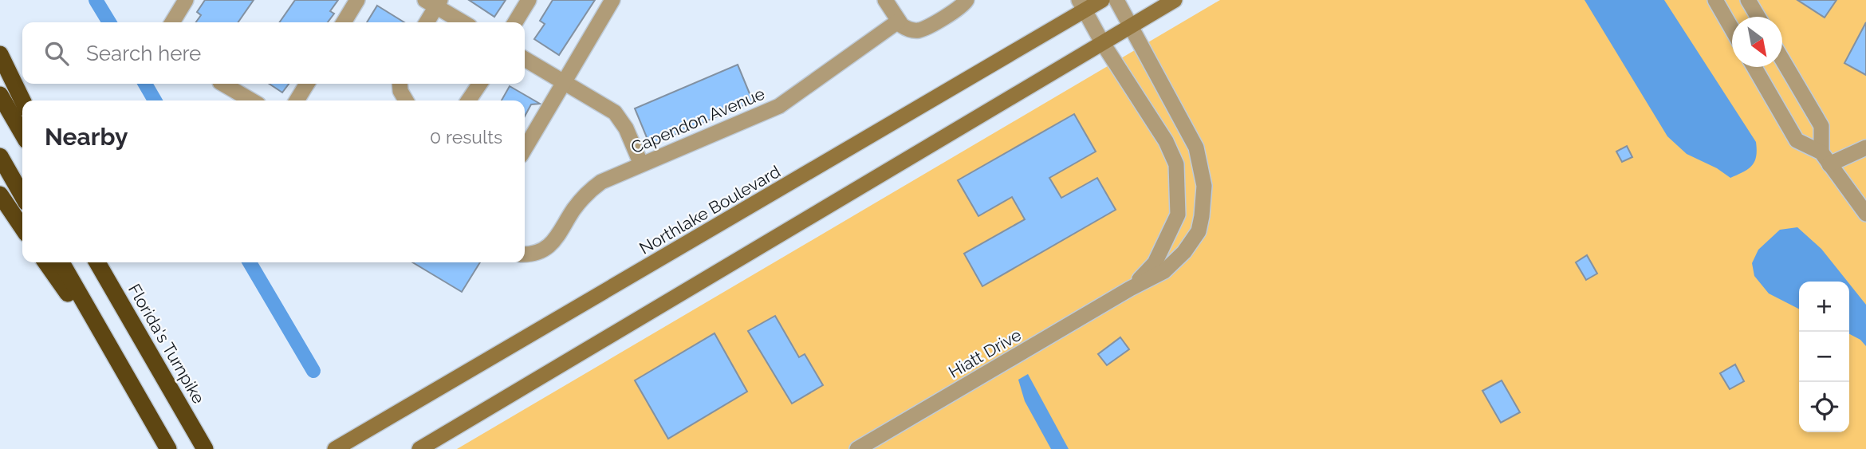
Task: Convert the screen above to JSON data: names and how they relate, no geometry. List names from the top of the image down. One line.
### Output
{"streets":{"highway":["Florida's Turnpike"],"main road":["Northlake Boulevard"],"street":["Capendon Avenue","Hiatt Drive"]},"crossings":[["Northlake Boulevard","Hiatt Drive"]],"north":"bottom right","page":{"search":"Search here","heading":["Nearby","0 results"],"map_buttons":["+","−"]}}
